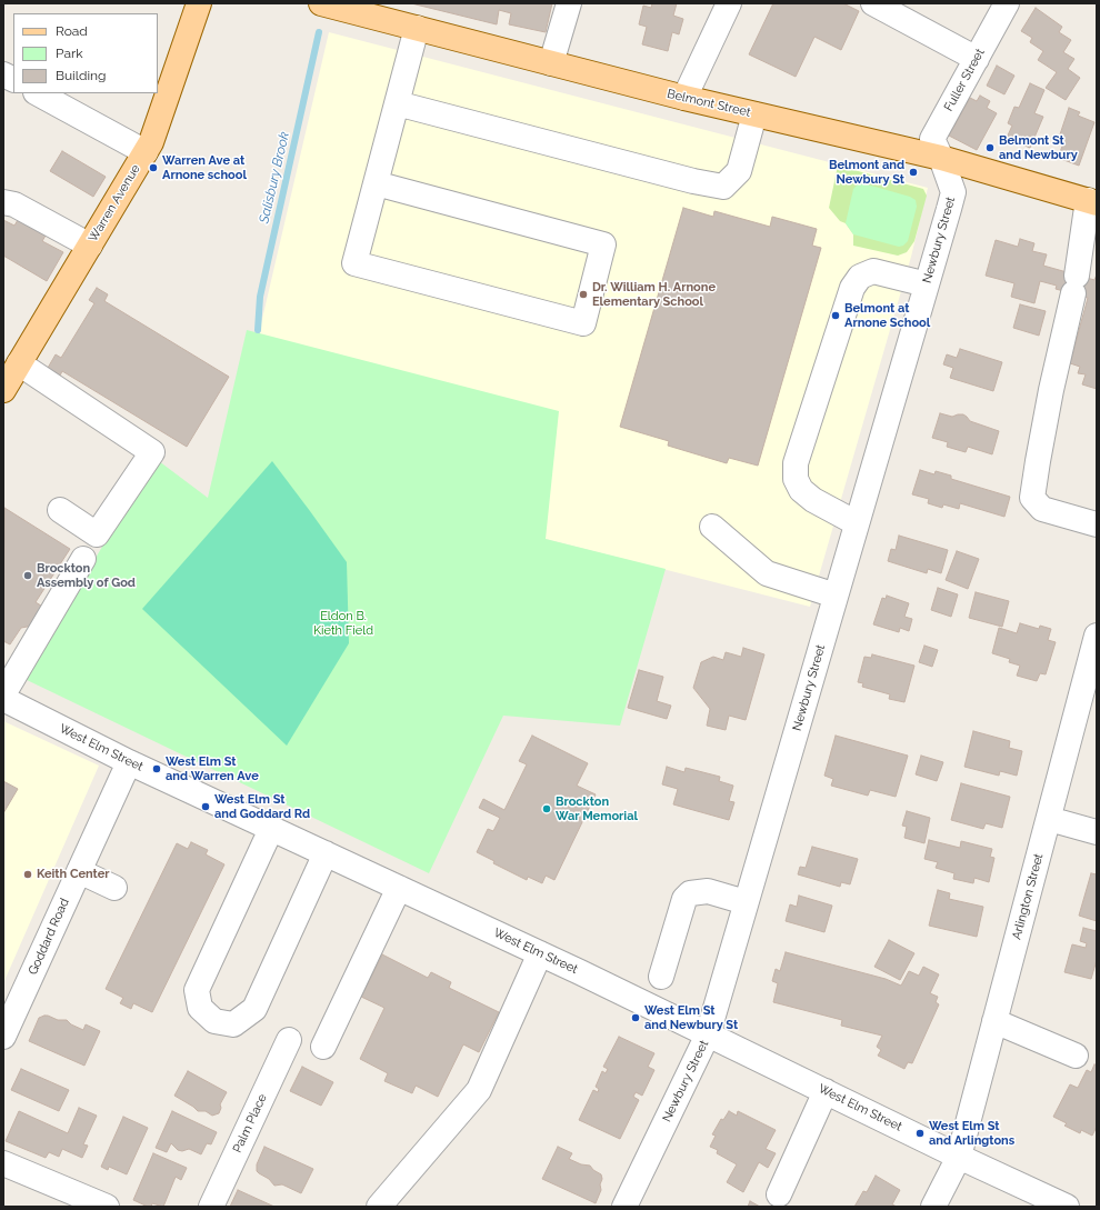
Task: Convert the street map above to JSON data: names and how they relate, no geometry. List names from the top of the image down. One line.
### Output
{"streets":{"main road":["Belmont Street","Warren Avenue"],"street":["Fuller Street","Newbury Street","West Elm Street","Arlington Street","Goddard Road","Palm Place"]},"crossings":[["Fuller Street","Belmont Street"],["Fuller Street","Newbury Street"],["Belmont Street","Newbury Street"],["Newbury Street","West Elm Street"],["West Elm Street","Arlington Street"],["West Elm Street","Goddard Road"]],"water":["Salisbury Brook"],"parks":["Eldon B. Kieth Field"],"places":["Belmont St and Newbury","Warren Ave at Arnone school","Belmont and Newbury St","Dr. William H. Arnone Elementary School","Belmont at Arnone School","Brockton Assembly of God","West Elm St and Warren Ave","West Elm St and Goddard Rd","Brockton War Memorial","Keith Center","West Elm St and Newbury St","West Elm St and Arlingtons"],"legend":["Road","Park","Building"]}
